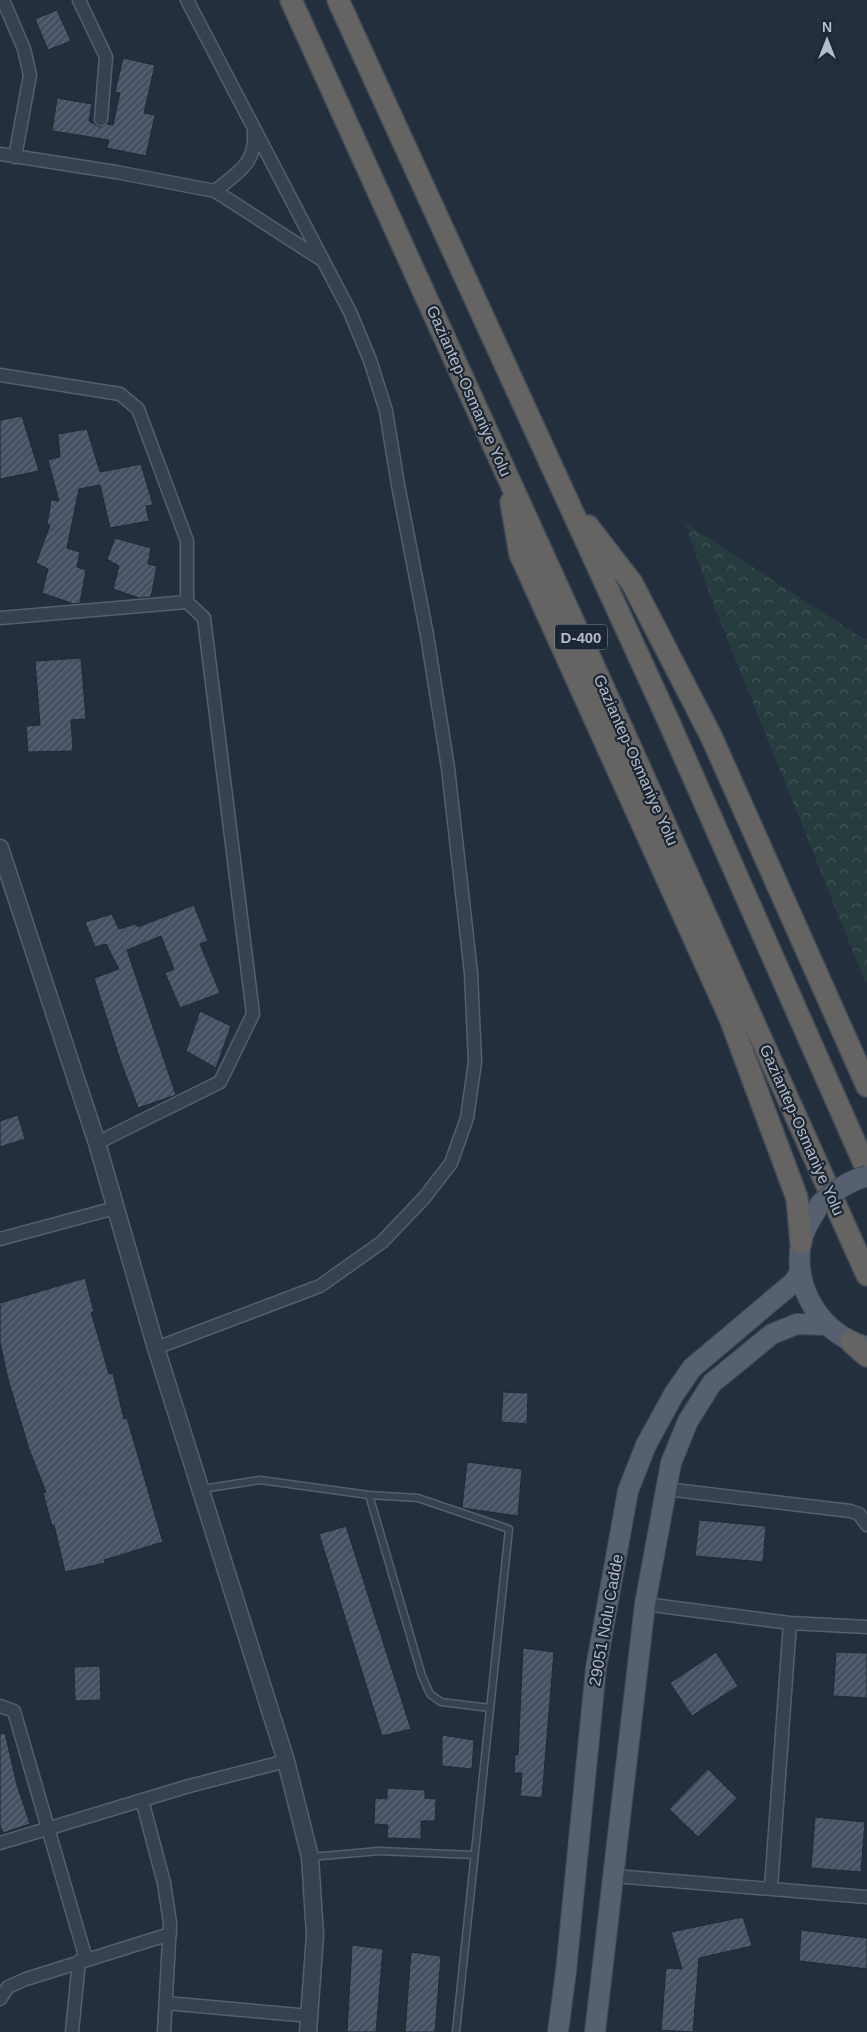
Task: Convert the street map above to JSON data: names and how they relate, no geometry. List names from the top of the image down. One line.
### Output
{"streets":{"highway":["Gaziantep-Osmaniye Yolu","D-400"],"main road":["29051 Nolu Cadde"]},"north":"top"}
